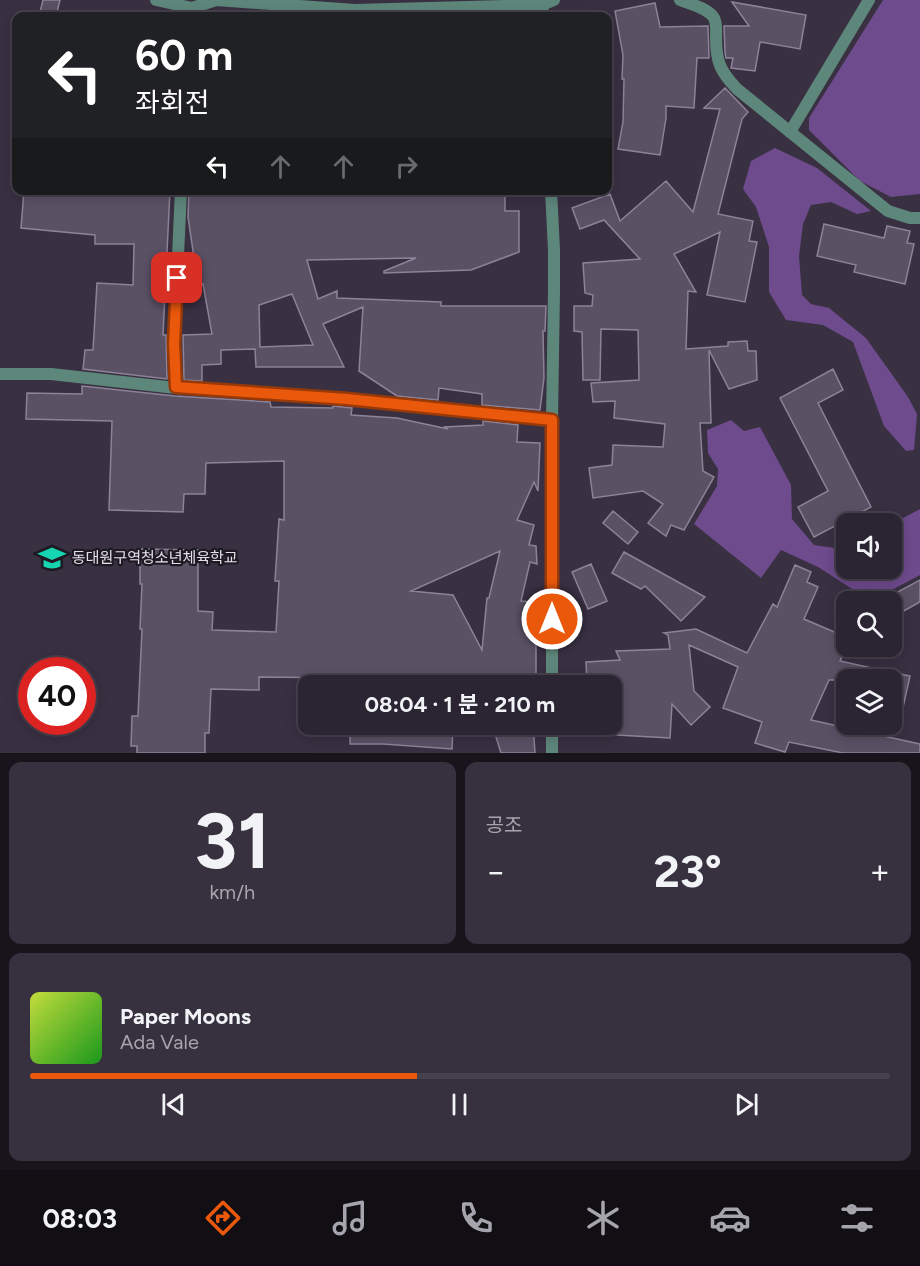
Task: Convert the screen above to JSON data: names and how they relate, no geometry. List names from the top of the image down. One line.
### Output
{"places":{"school or university":["동대원구역청소년체육학교"]},"page":{"turn":["60 m","좌회전"],"limit":"40","trip":"08:04 · 1 분 · 210 m","tile":[["31","km/h"],"공조"],"heat":["−","23°","+"],"song":["Paper Moons","Ada Vale"],"tabs":"08:03"}}
